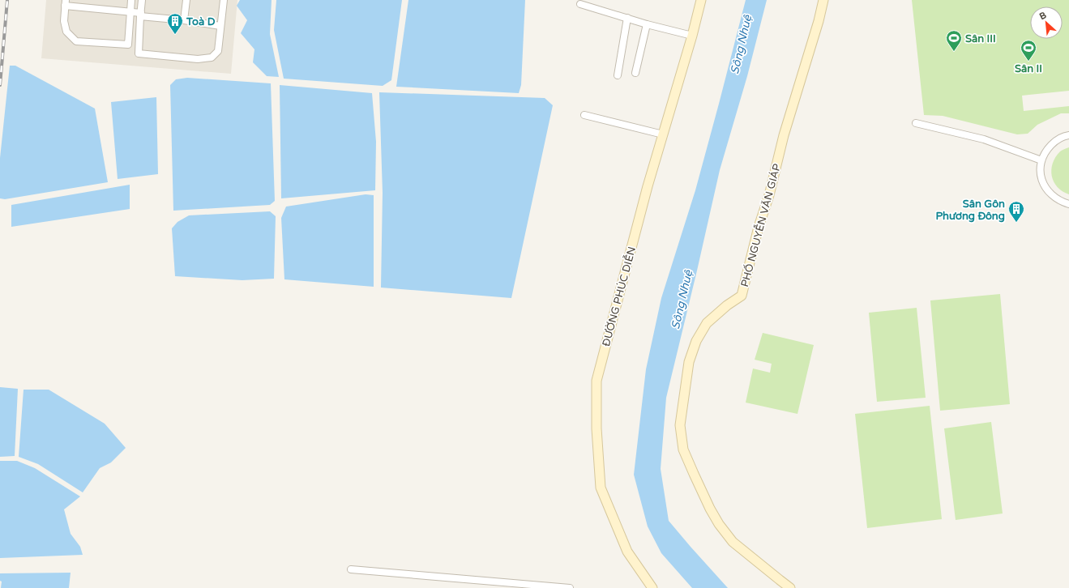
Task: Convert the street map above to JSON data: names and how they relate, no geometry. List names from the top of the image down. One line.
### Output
{"streets":{"street":["PHỐ NGUYỄN VĂN GIÁP","ĐƯỜNG PHÚC DIỄN"]},"water":["Sông Nhuệ"],"places":{"building":["Toà D","Sân Gôn Phương Đông"],"sports":["Sân III","Sân II"]},"north":"top left"}
